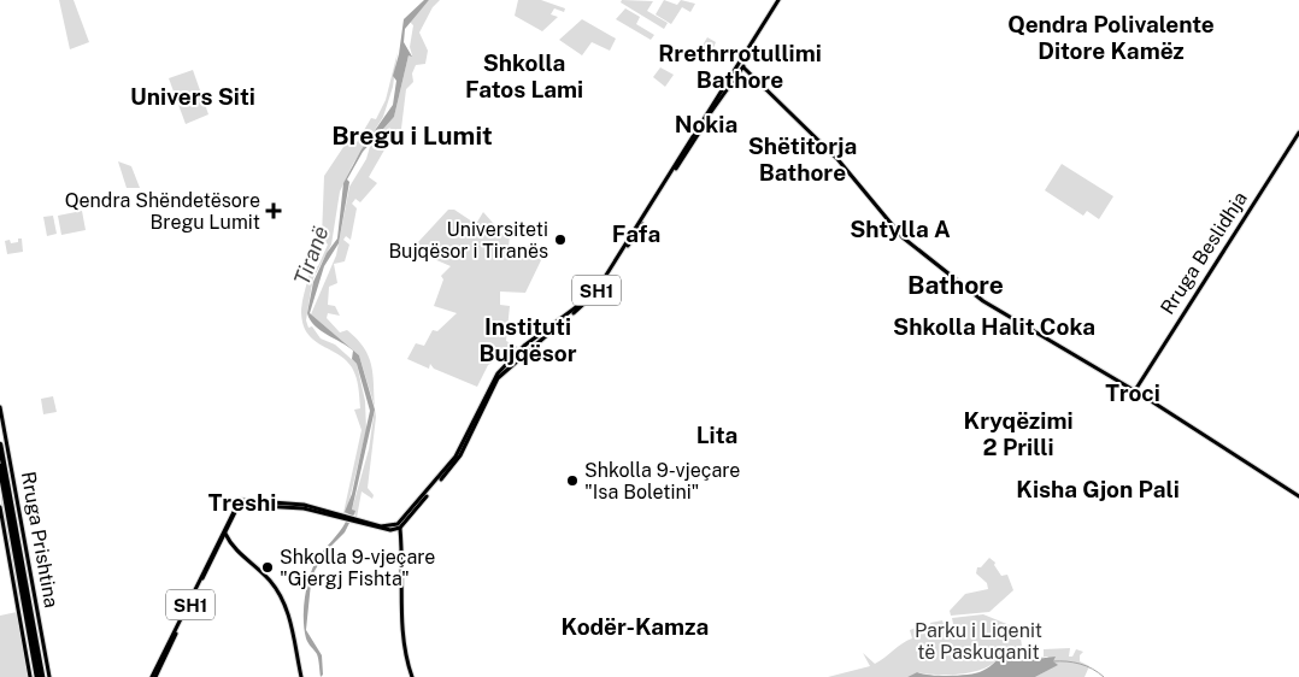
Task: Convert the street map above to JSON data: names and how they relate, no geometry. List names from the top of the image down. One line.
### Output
{"streets":{"main road":["Rruga Beslidhja","SH1","Rruga Prishtina"]},"districts":["Qendra Polivalente Ditore Kamëz","Rrethrrotullimi Bathore","Shkolla Fatos Lami","Univers Siti","Nokia","Bregu i Lumit","Shëtitorja Bathore","Shtylla A","Fafa","Bathore","Instituti Bujqësor","Shkolla Halit Coka","Troci","Kryqëzimi 2 Prilli","Lita","Kisha Gjon Pali","Treshi","Kodër-Kamza"],"water":["Tiranë"],"parks":["Parku i Liqenit të Paskuqanit"],"places":{"health":["Qendra Shëndetësore Bregu Lumit"],"other":["Universiteti Bujqësor i Tiranës","Shkolla 9-vjeçare \"Isa Boletini\"","Shkolla 9-vjeçare \"Gjergj Fishta\""]}}
